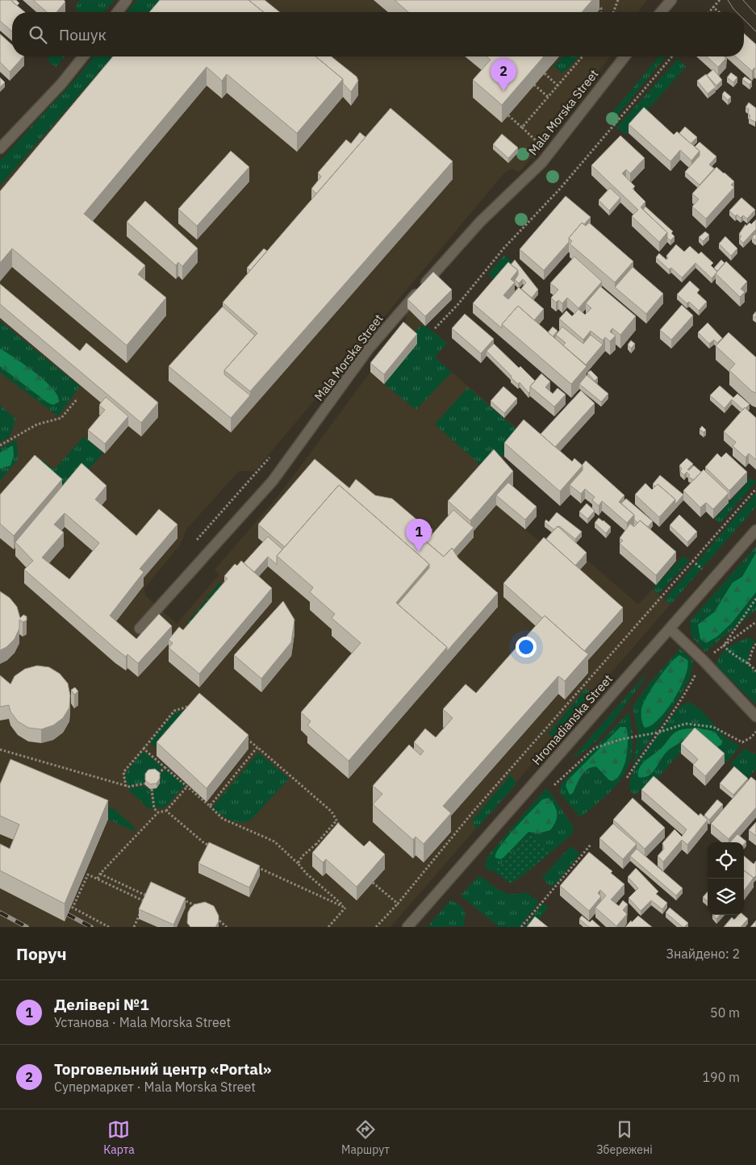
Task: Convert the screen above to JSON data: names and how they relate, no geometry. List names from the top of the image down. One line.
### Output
{"streets":{"street":["Mala Morska Street","Hromadianska Street"]},"page":{"search":"Пошук","pins":["2","1"],"heading":["Поруч","Знайдено: 2"],"list":[{"mark":"1","name":"Делівері №1","note":"Установа · Mala Morska Street","value":"50 m"},{"mark":"2","name":"Торговельний центр «Portal»","note":"Супермаркет · Mala Morska Street","value":"190 m"}],"nav":["Карта","Маршрут","Збережені"]}}
